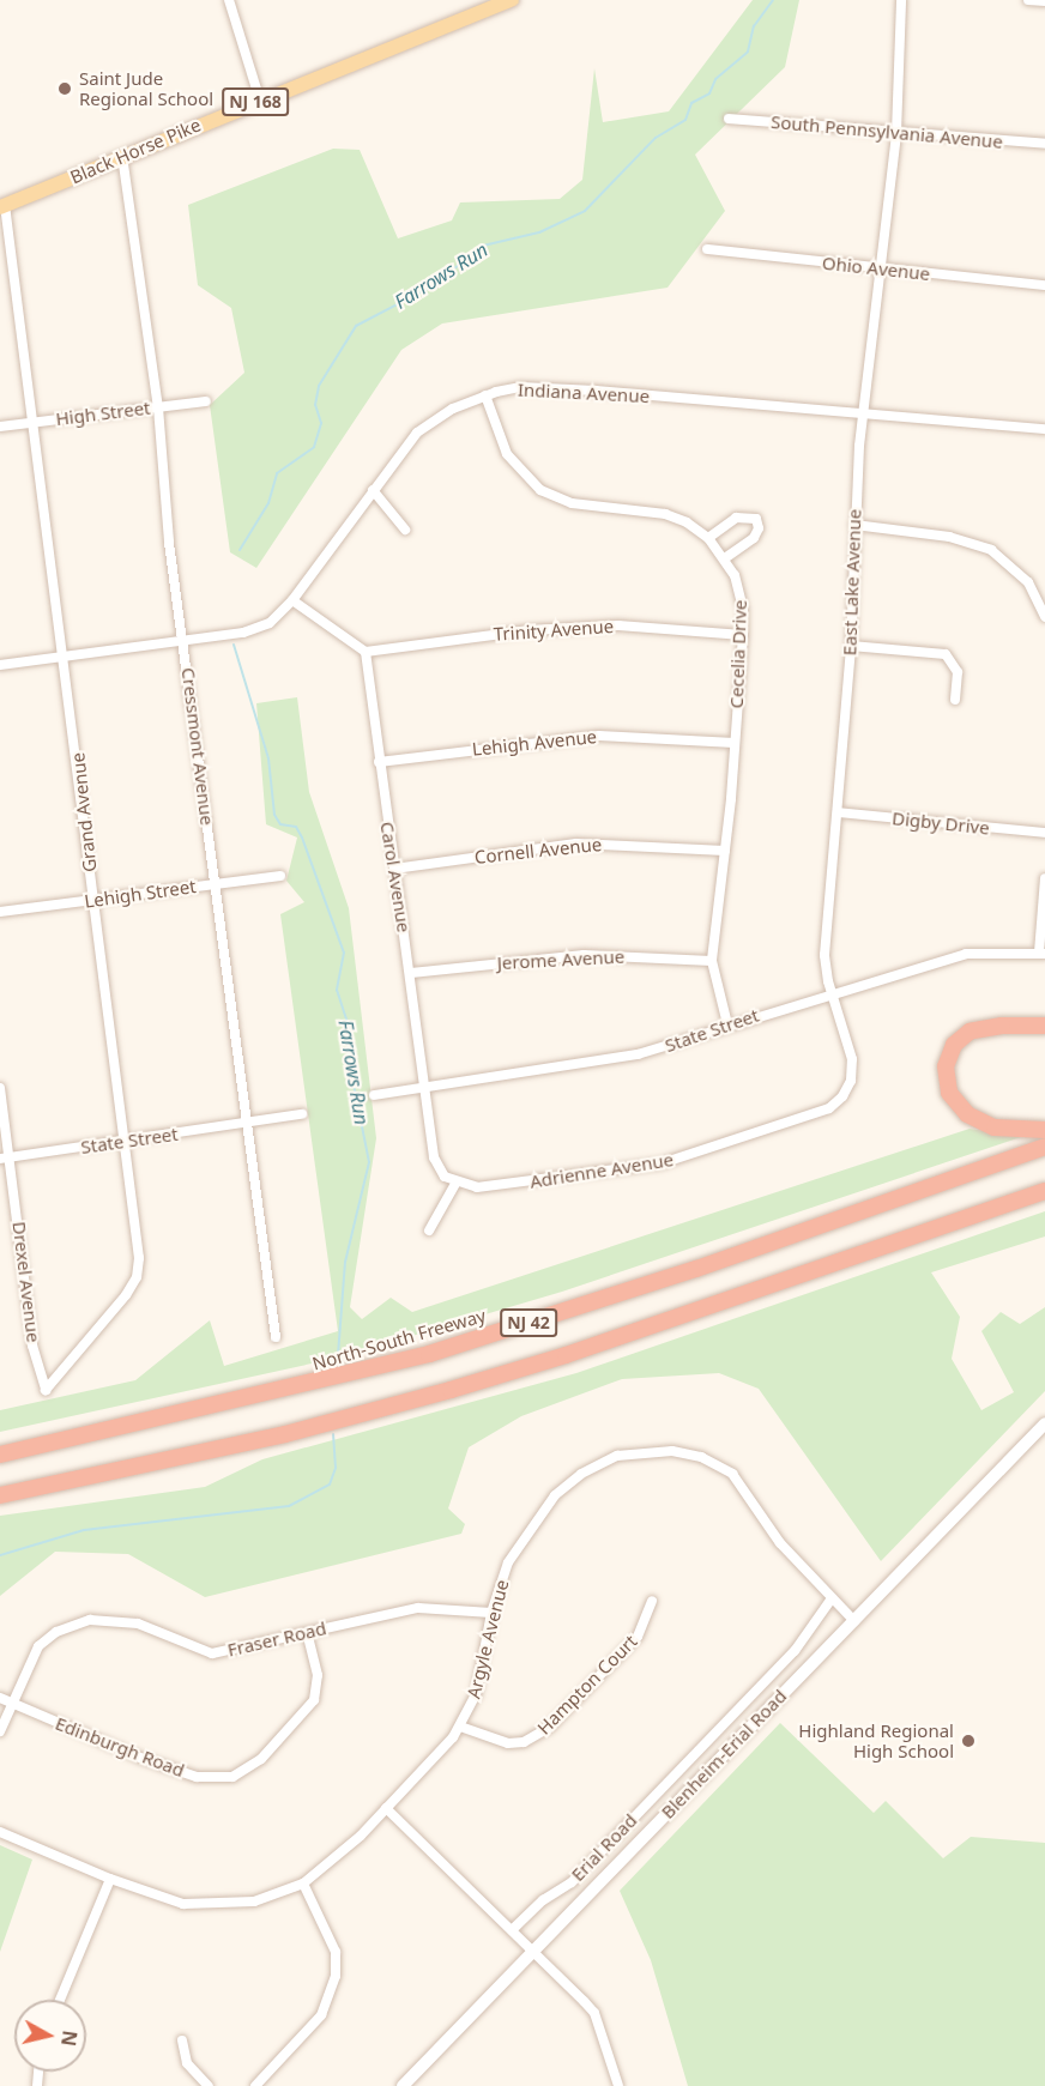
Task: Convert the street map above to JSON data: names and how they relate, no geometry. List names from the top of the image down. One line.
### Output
{"streets":{"highway":["NJ 42","North-South Freeway"],"main road":["NJ 168","Black Horse Pike","Blenheim-Erial Road"],"street":["South Pennsylvania Avenue","Ohio Avenue","Indiana Avenue","High Street","East Lake Avenue","Trinity Avenue","Cecelia Drive","Lehigh Avenue","Cressmont Avenue","Grand Avenue","Digby Drive","Cornell Avenue","Carol Avenue","Lehigh Street","Jerome Avenue","State Street","Adrienne Avenue","Drexel Avenue","Fraser Road","Argyle Avenue","Hampton Court","Edinburgh Road","Erial Road"]},"crossings":[["South Pennsylvania Avenue","East Lake Avenue"],["Black Horse Pike","Cressmont Avenue"],["Black Horse Pike","Grand Avenue"],["Ohio Avenue","East Lake Avenue"],["Indiana Avenue","East Lake Avenue"],["Indiana Avenue","Cecelia Drive"],["Indiana Avenue","Cressmont Avenue"],["Indiana Avenue","Grand Avenue"],["High Street","Cressmont Avenue"],["High Street","Grand Avenue"],["East Lake Avenue","Digby Drive"],["East Lake Avenue","State Street"],["East Lake Avenue","Adrienne Avenue"],["Trinity Avenue","Cecelia Drive"],["Trinity Avenue","Carol Avenue"],["Cecelia Drive","Lehigh Avenue"],["Cecelia Drive","Cornell Avenue"],["Cecelia Drive","Jerome Avenue"],["Cecelia Drive","State Street"],["Lehigh Avenue","Carol Avenue"],["Cressmont Avenue","Lehigh Street"],["Cressmont Avenue","State Street"],["Grand Avenue","Lehigh Street"],["Grand Avenue","State Street"],["Grand Avenue","Drexel Avenue"],["Cornell Avenue","Carol Avenue"],["Carol Avenue","Jerome Avenue"],["Carol Avenue","State Street"],["Carol Avenue","Adrienne Avenue"],["State Street","Drexel Avenue"],["Fraser Road","Argyle Avenue"],["Fraser Road","Edinburgh Road"],["Argyle Avenue","Hampton Court"],["Argyle Avenue","Blenheim-Erial Road"],["Argyle Avenue","Erial Road"]],"water":["Farrows Run"],"places":["Saint Jude Regional School","Highland Regional High School"],"north":"right"}
